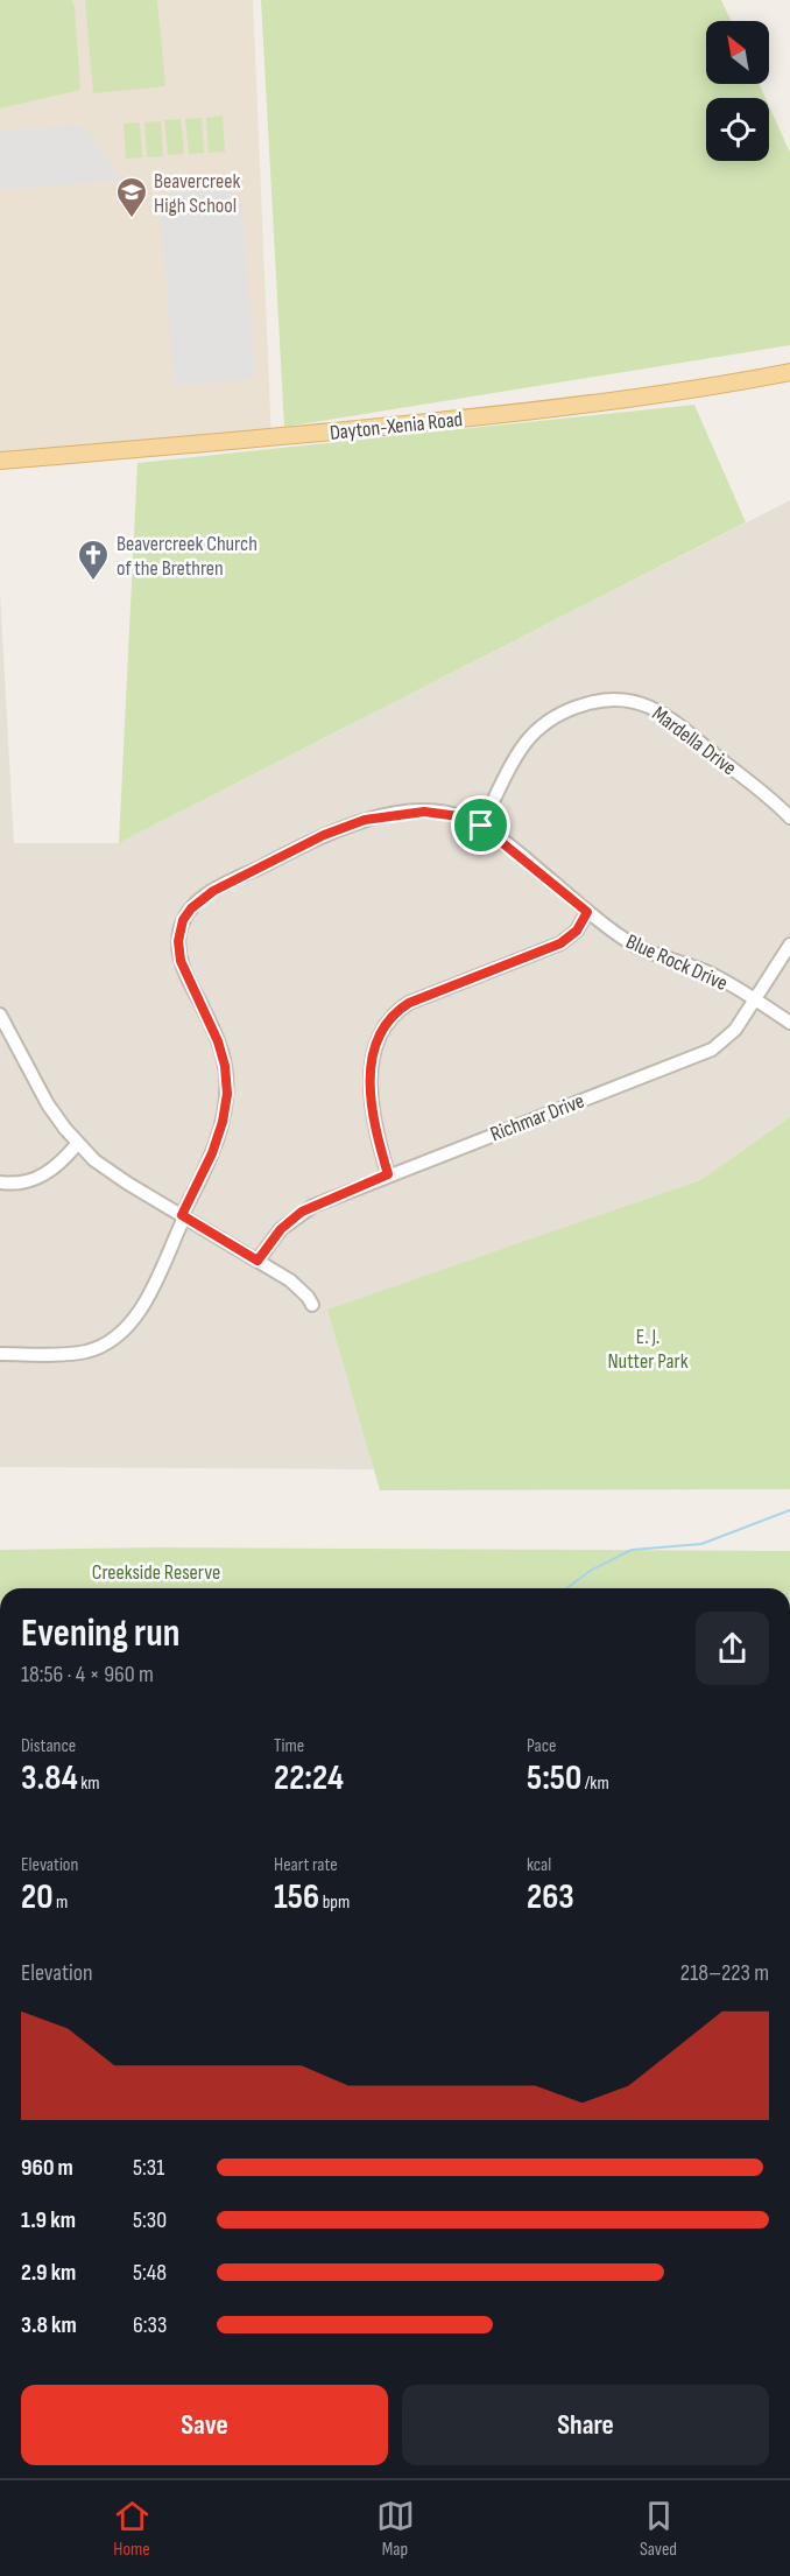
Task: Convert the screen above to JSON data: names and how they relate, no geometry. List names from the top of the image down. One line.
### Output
{"streets":{"main road":["Dayton-Xenia Road"],"street":["Mardella Drive","Blue Rock Drive","Richmar Drive"]},"crossings":[["Mardella Drive","Blue Rock Drive"],["Blue Rock Drive","Richmar Drive"]],"parks":["E. J. Nutter Park","Creekside Reserve"],"places":{"school or university":["Beavercreek High School"],"church":["Beavercreek Church of the Brethren"]},"north":"top left","page":{"heading":["Evening run","18:56 · 4 × 960 m"],"stats":[["Distance","3.84 km"],["Time","22:24"],["Pace","5:50 /km"],["Elevation","20 m"],["Heart rate","156 bpm"],["kcal","263"]],"chart":["Elevation","218–223 m"],"list":[{"name":"960 m","note":"5:31"},{"name":"1.9 km","note":"5:30"},{"name":"2.9 km","note":"5:48"},{"name":"3.8 km","note":"6:33"}],"buttons":["Save","Share"],"tabs":["Home","Map","Saved"]}}
